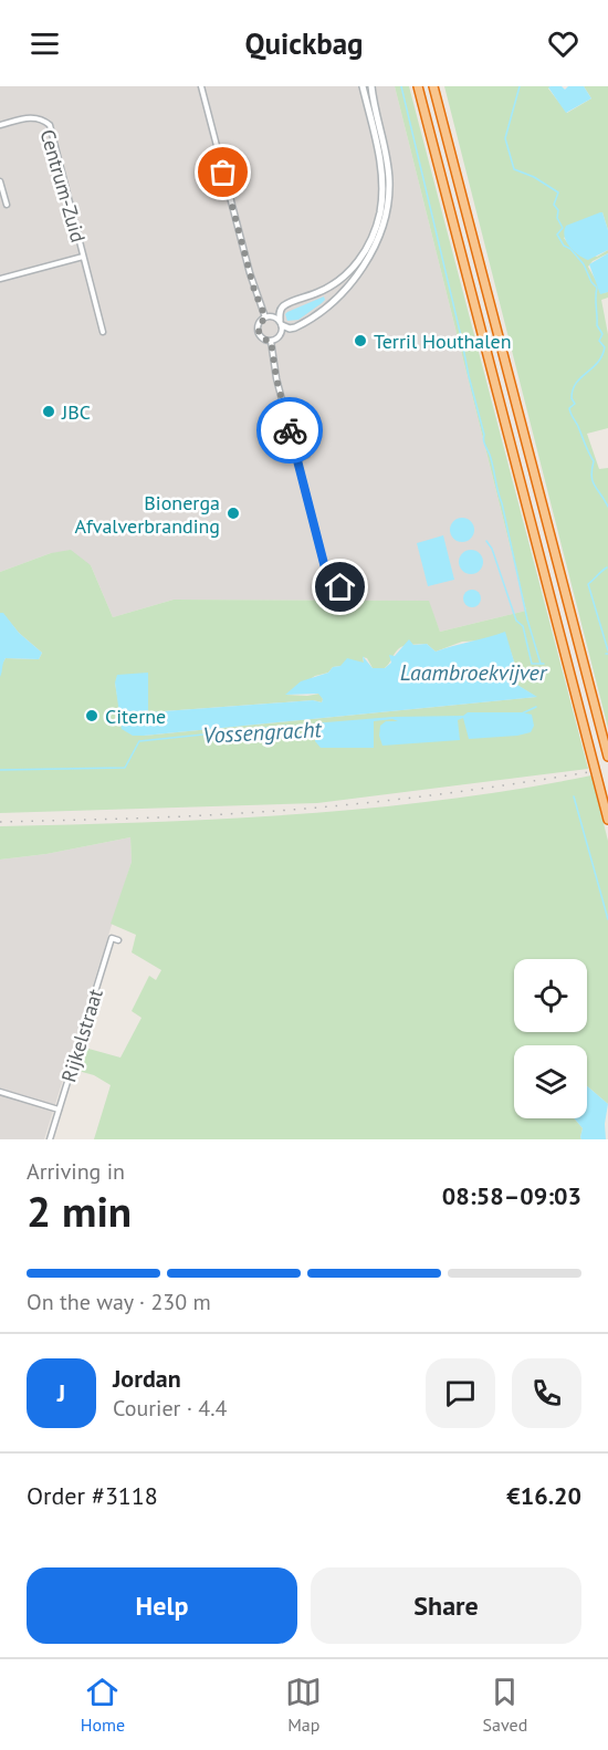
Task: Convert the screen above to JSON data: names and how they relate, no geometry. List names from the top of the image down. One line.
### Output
{"streets":{"street":["Centrum-Zuid","Rijkelstraat"]},"water":["Laambroekvijver","Vossengracht"],"places":["Terril Houthalen","JBC","Bionerga Afvalverbranding","Citerne"],"page":{"header":"Quickbag","heading":["2 min","Arriving in","08:58–09:03"],"panel":["Jordan","Courier · 4.4","Order #3118","€16.20"],"bar":"On the way · 230 m","round":"J","buttons":["Help","Share"],"tabs":["Home","Map","Saved"]}}
